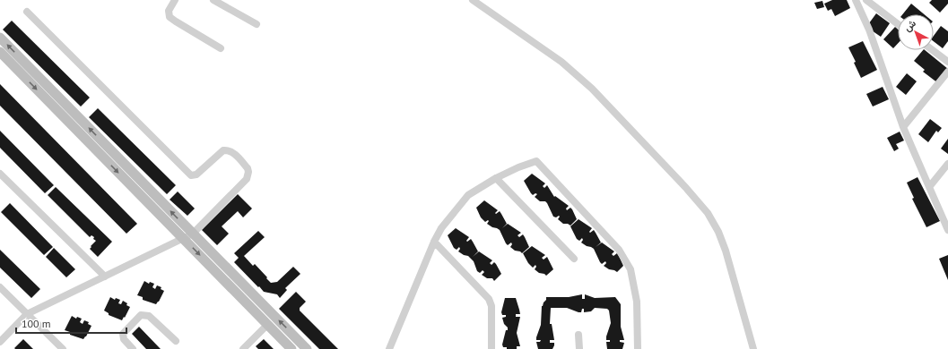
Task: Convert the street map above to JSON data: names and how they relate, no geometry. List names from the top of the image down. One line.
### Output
{"scale_bar":"100 m","north":"top left"}
